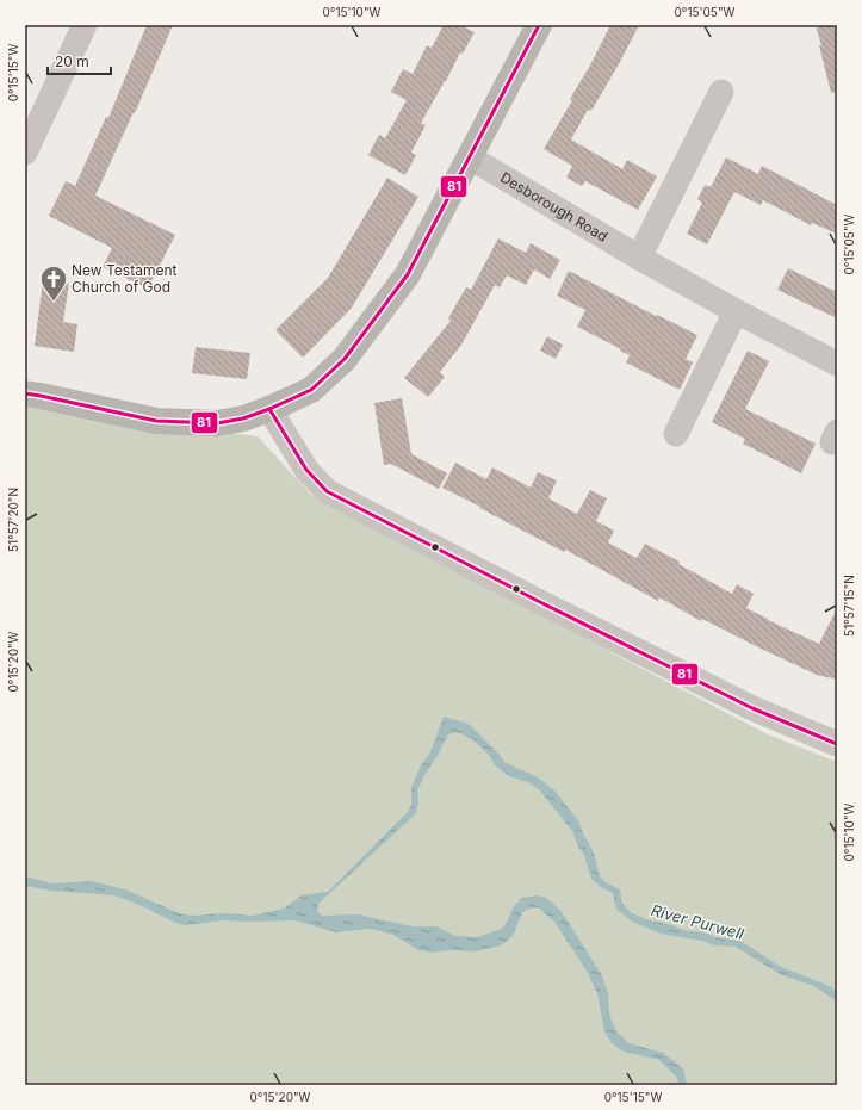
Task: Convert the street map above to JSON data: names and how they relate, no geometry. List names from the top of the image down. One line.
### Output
{"streets":{"street":["Desborough Road"]},"water":["River Purwell"],"places":{"church":["New Testament Church of God"]},"lines":["transit line 81"],"scale_bar":"20 m","coordinates":["0°15'10\"W","0°15'05\"W","0°15'15\"W","51°57'20\"N","51°57'15\"N","0°15'20\"W"]}
